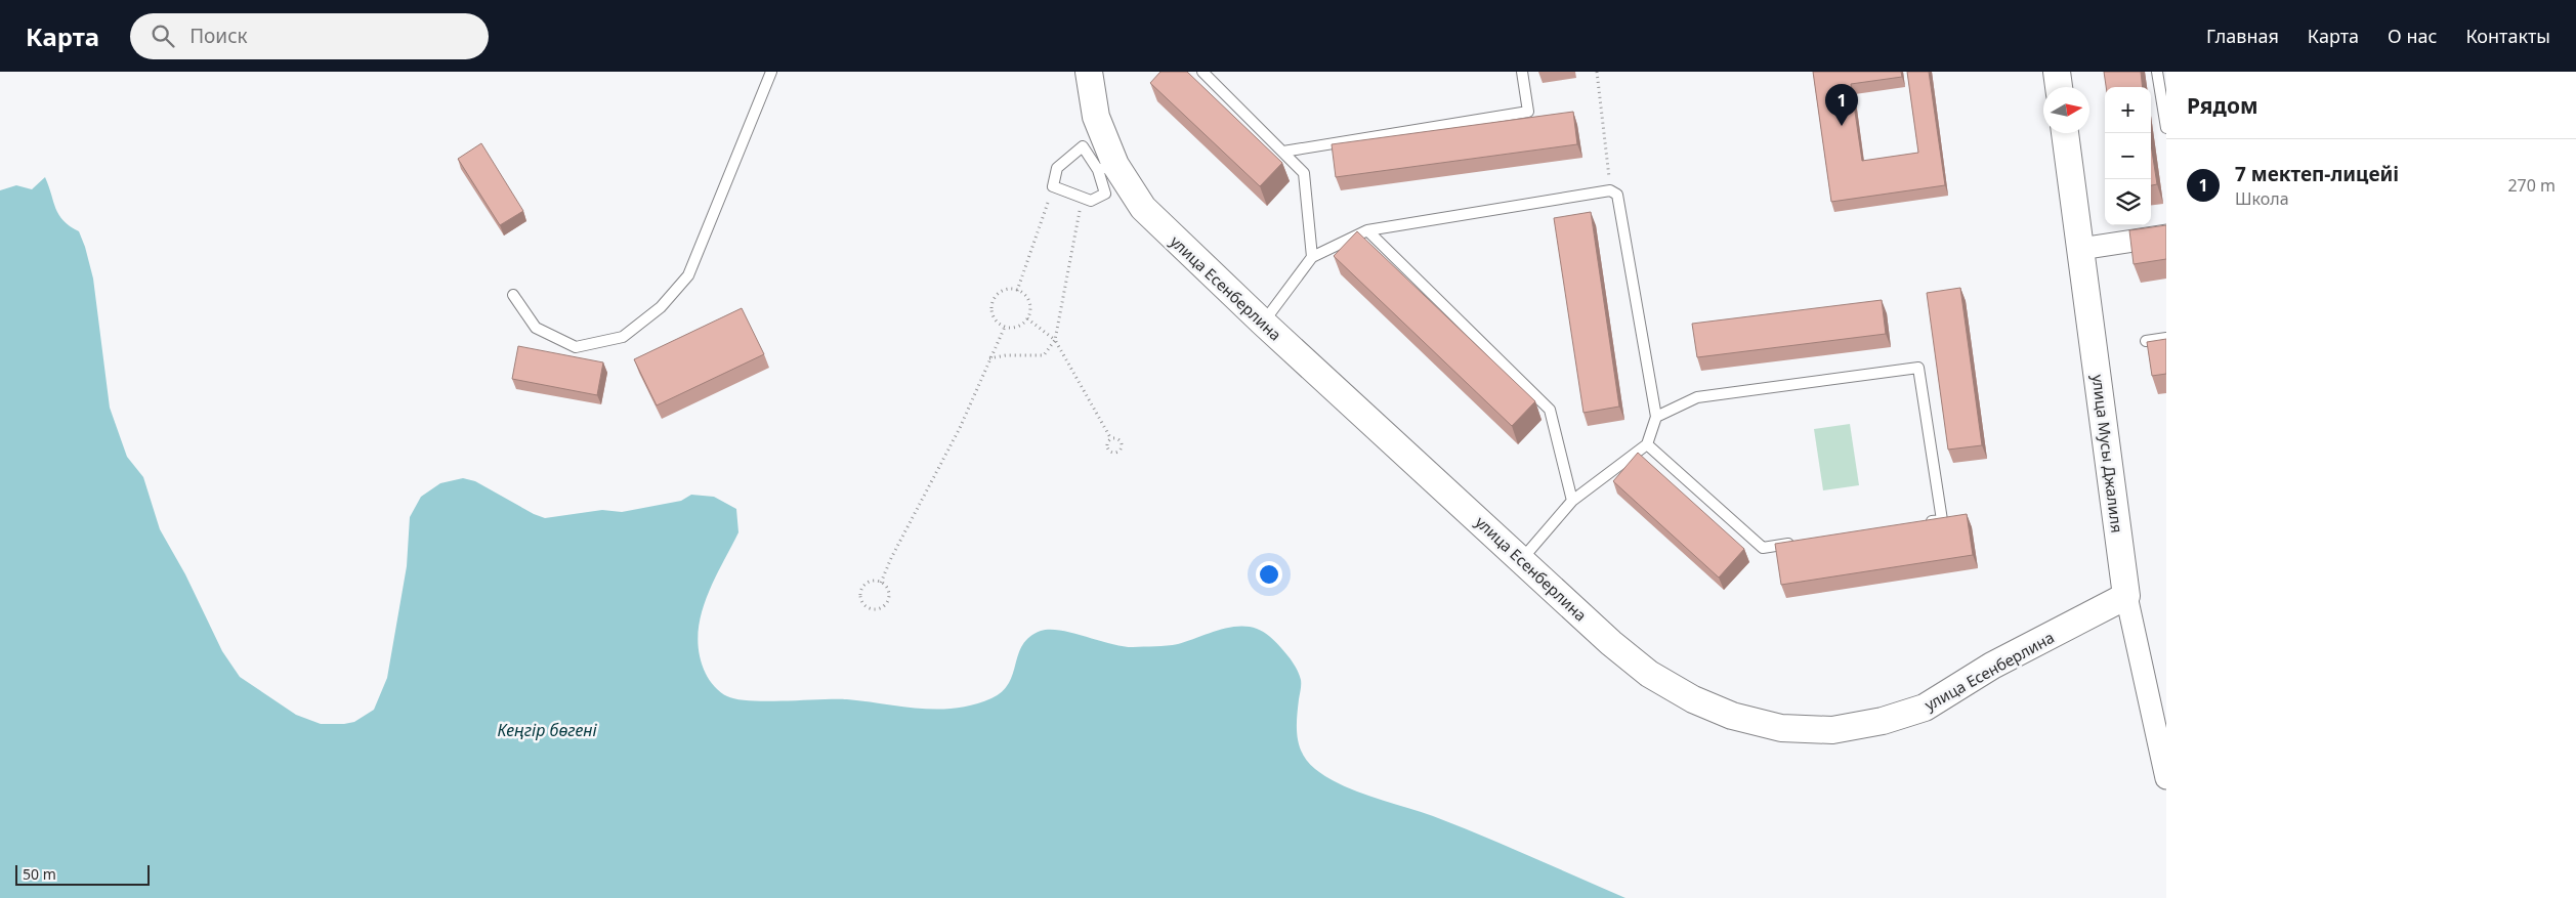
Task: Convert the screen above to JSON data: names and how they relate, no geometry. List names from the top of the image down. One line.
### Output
{"streets":{"street":["улица Есенберлина","улица Мусы Джалиля"]},"crossings":[["улица Есенберлина","улица Мусы Джалиля"]],"water":["Кеңгір бөгені"],"scale_bar":"50 m","north":"right","page":{"header":"Карта","search":"Поиск","nav":["Главная","Карта","О нас","Контакты"],"heading":"Рядом","pins":"1","map_buttons":["+","−"],"list":[{"mark":"1","name":"7 мектеп-лицейі","note":"Школа","value":"270 m"}],"scale":"50 m"}}
